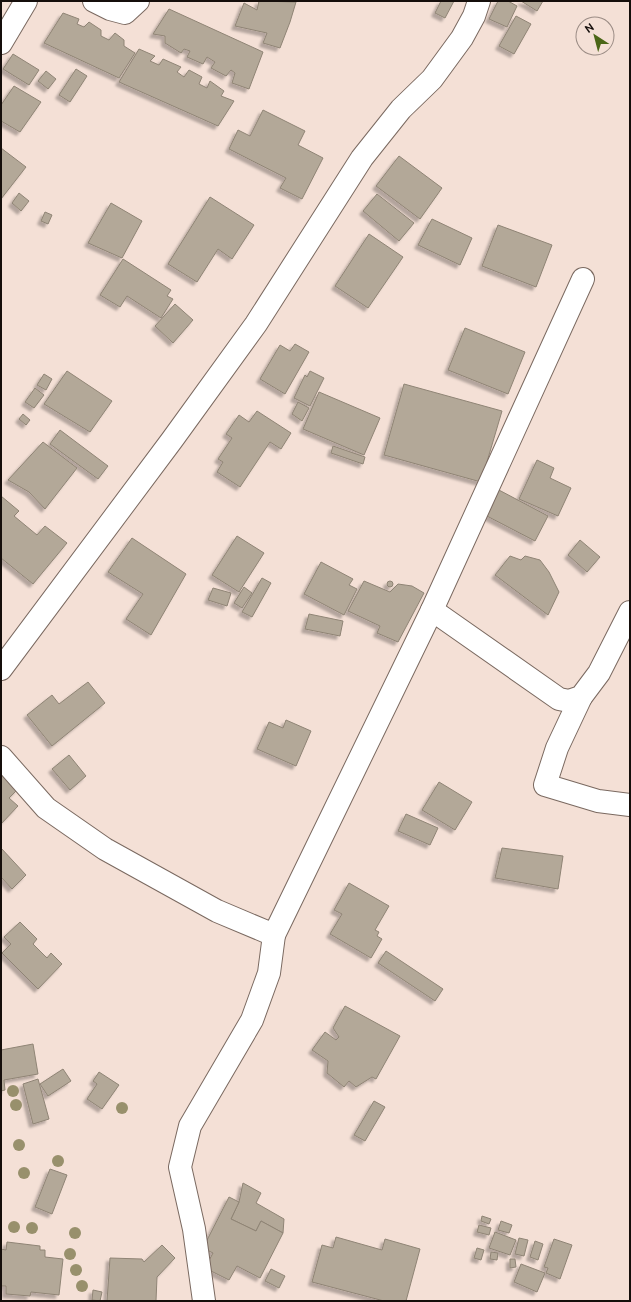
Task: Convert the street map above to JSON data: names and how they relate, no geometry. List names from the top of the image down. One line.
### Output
{"north":"top left"}
